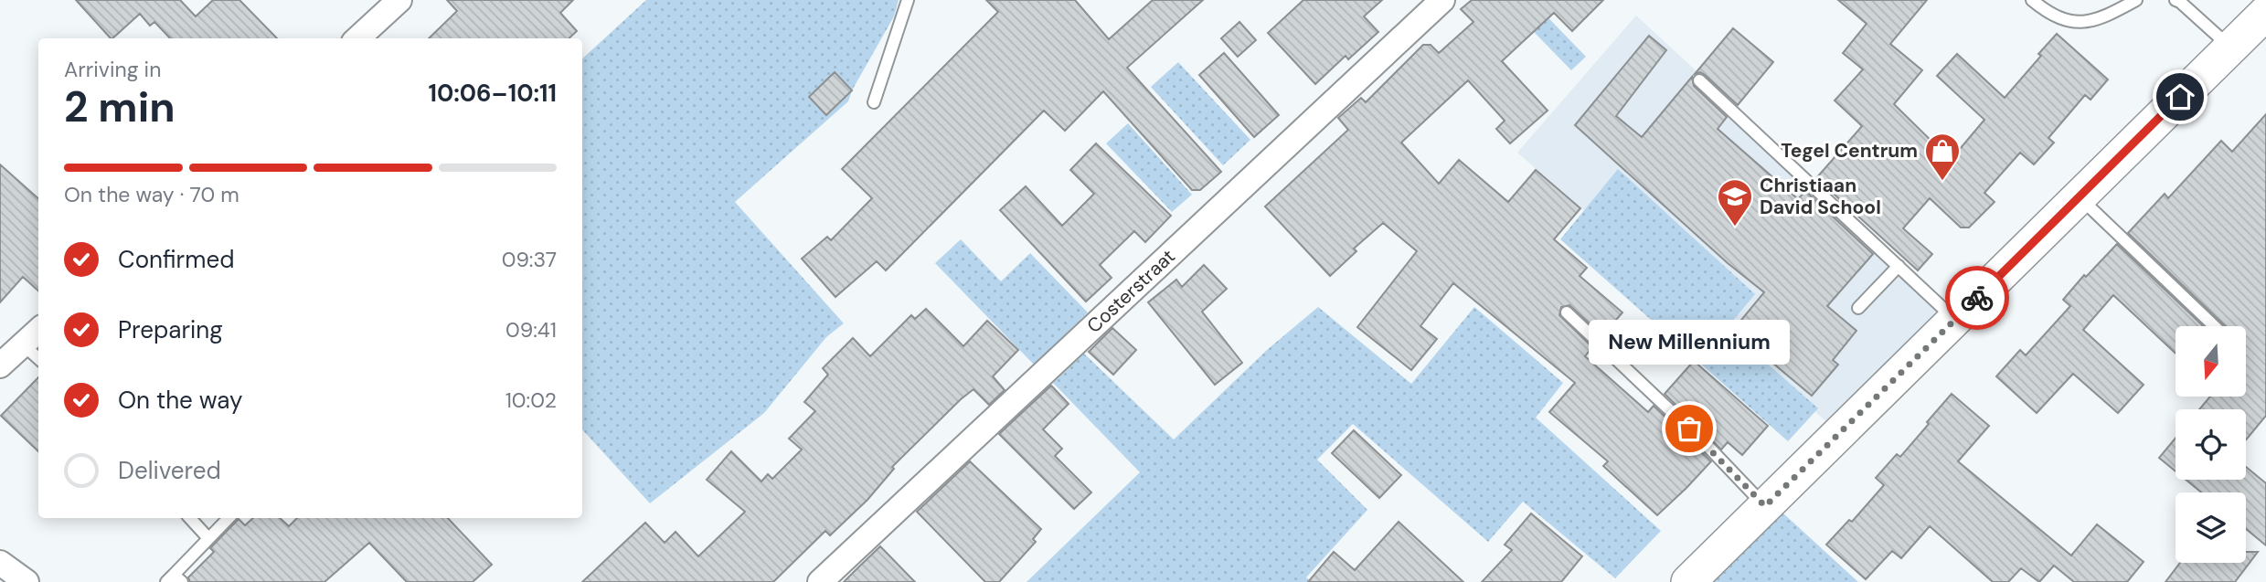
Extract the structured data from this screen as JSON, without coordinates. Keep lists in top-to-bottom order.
{
  "streets": {
    "street": ["Costerstraat"]
  },
  "places": {
    "shop": ["Tegel Centrum"],
    "school or university": ["Christiaan David School"],
    "other": ["New Millennium"]
  },
  "north": "bottom",
  "page": {
    "heading": ["2 min", "Arriving in", "10:06–10:11"],
    "bar": "On the way · 70 m",
    "list": [
      ["Confirmed", "09:37"],
      ["Preparing", "09:41"],
      ["On the way", "10:02"],
      "Delivered"
    ],
    "bubble": "New Millennium"
  }
}
